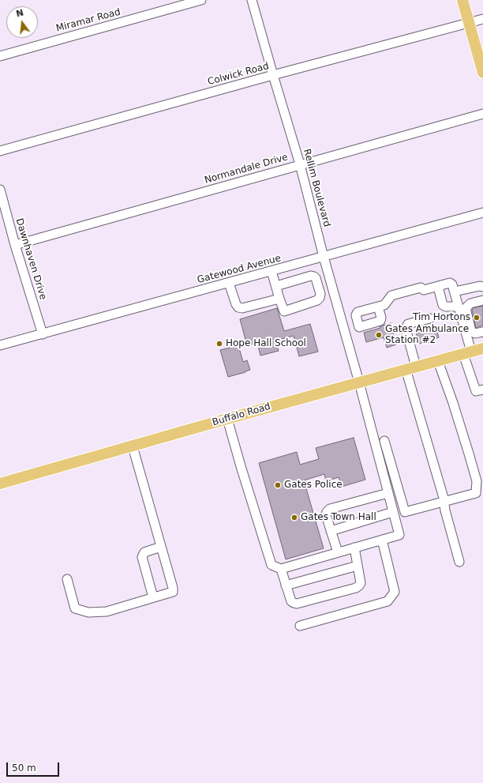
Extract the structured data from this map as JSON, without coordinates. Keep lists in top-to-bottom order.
{
  "streets": {
    "main road": ["Buffalo Road"],
    "street": [
      "Miramar Road",
      "Colwick Road",
      "Normandale Drive",
      "Rellim Boulevard",
      "Dawnhaven Drive",
      "Gatewood Avenue"
    ]
  },
  "crossings": [
    ["Colwick Road", "Rellim Boulevard"],
    ["Normandale Drive", "Rellim Boulevard"],
    ["Normandale Drive", "Dawnhaven Drive"],
    ["Rellim Boulevard", "Gatewood Avenue"],
    ["Rellim Boulevard", "Buffalo Road"],
    ["Dawnhaven Drive", "Gatewood Avenue"]
  ],
  "places": [
    "Tim Hortons",
    "Gates Ambulance Station #2",
    "Hope Hall School",
    "Gates Police",
    "Gates Town Hall"
  ],
  "scale_bar": "50 m",
  "north": "top"
}
